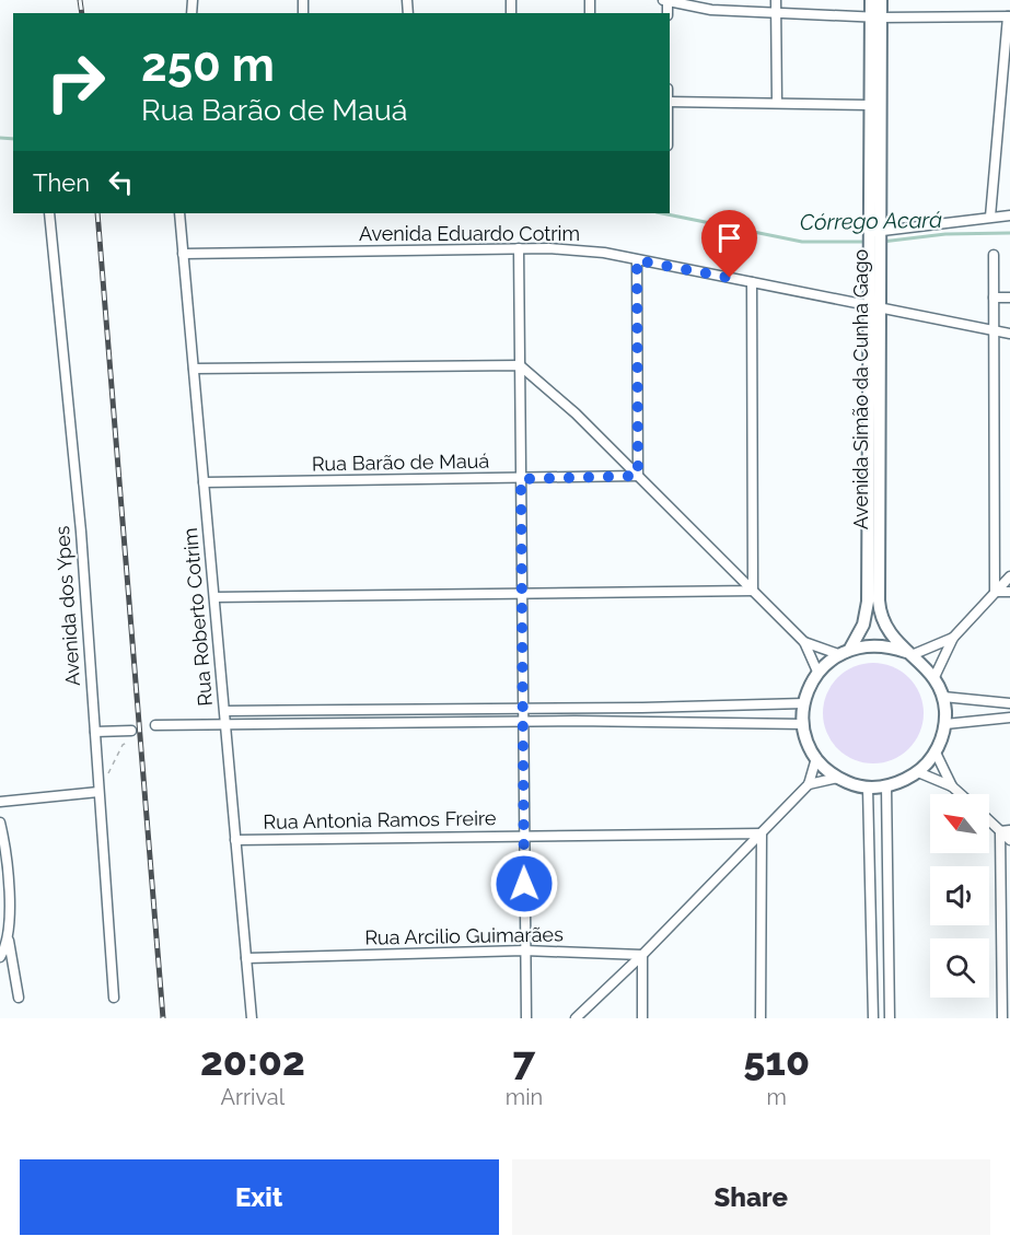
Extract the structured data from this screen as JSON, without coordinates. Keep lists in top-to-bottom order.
{
  "streets": {
    "street": [
      "Avenida Eduardo Cotrim",
      "Avenida Simão da Cunha Gago",
      "Rua Barão de Mauá",
      "Avenida dos Ypes",
      "Rua Roberto Cotrim",
      "Rua Antonia Ramos Freire",
      "Rua Arcilio Guimarães"
    ]
  },
  "crossings": [
    ["Avenida Eduardo Cotrim", "Avenida Simão da Cunha Gago"],
    ["Avenida Eduardo Cotrim", "Rua Roberto Cotrim"],
    ["Rua Barão de Mauá", "Rua Roberto Cotrim"],
    ["Rua Roberto Cotrim", "Rua Antonia Ramos Freire"],
    ["Rua Roberto Cotrim", "Rua Arcilio Guimarães"]
  ],
  "water": ["Córrego Acará"],
  "north": "top left",
  "page": {
    "turn": ["250 m", "Rua Barão de Mauá"],
    "then": "Then",
    "eta": [
      "20:02",
      "Arrival",
      "7",
      "min",
      "510",
      "m"
    ],
    "buttons": ["Exit", "Share"]
  }
}
